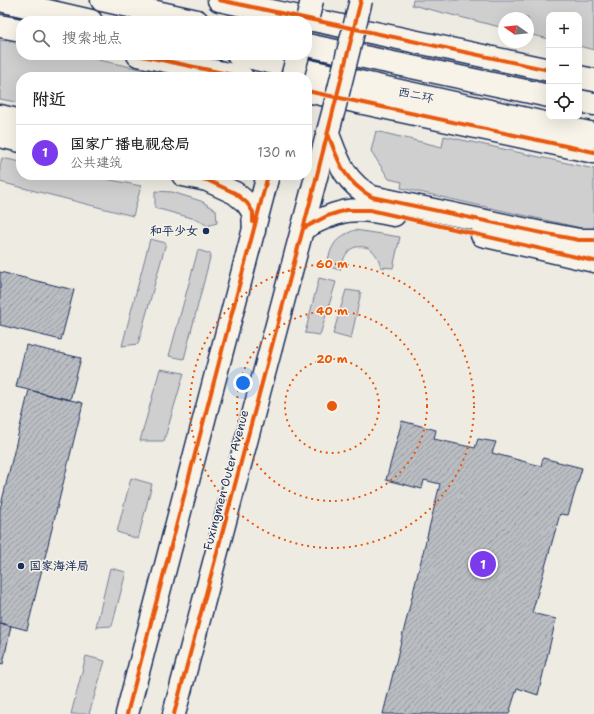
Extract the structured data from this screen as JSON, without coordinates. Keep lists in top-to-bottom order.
{
  "streets": {
    "main road": ["西二环", "Fuxingmen Outer Avenue"]
  },
  "places": ["和平少女", "国家海洋局"],
  "north": "left",
  "page": {
    "map_buttons": ["+", "−"],
    "search": "搜索地点",
    "heading": "附近",
    "list": [
      {
        "mark": "1",
        "name": "国家广播电视总局",
        "note": "公共建筑",
        "value": "130 m"
      }
    ],
    "pins": "1"
  },
  "rings": ["60 m", "40 m", "20 m"]
}
